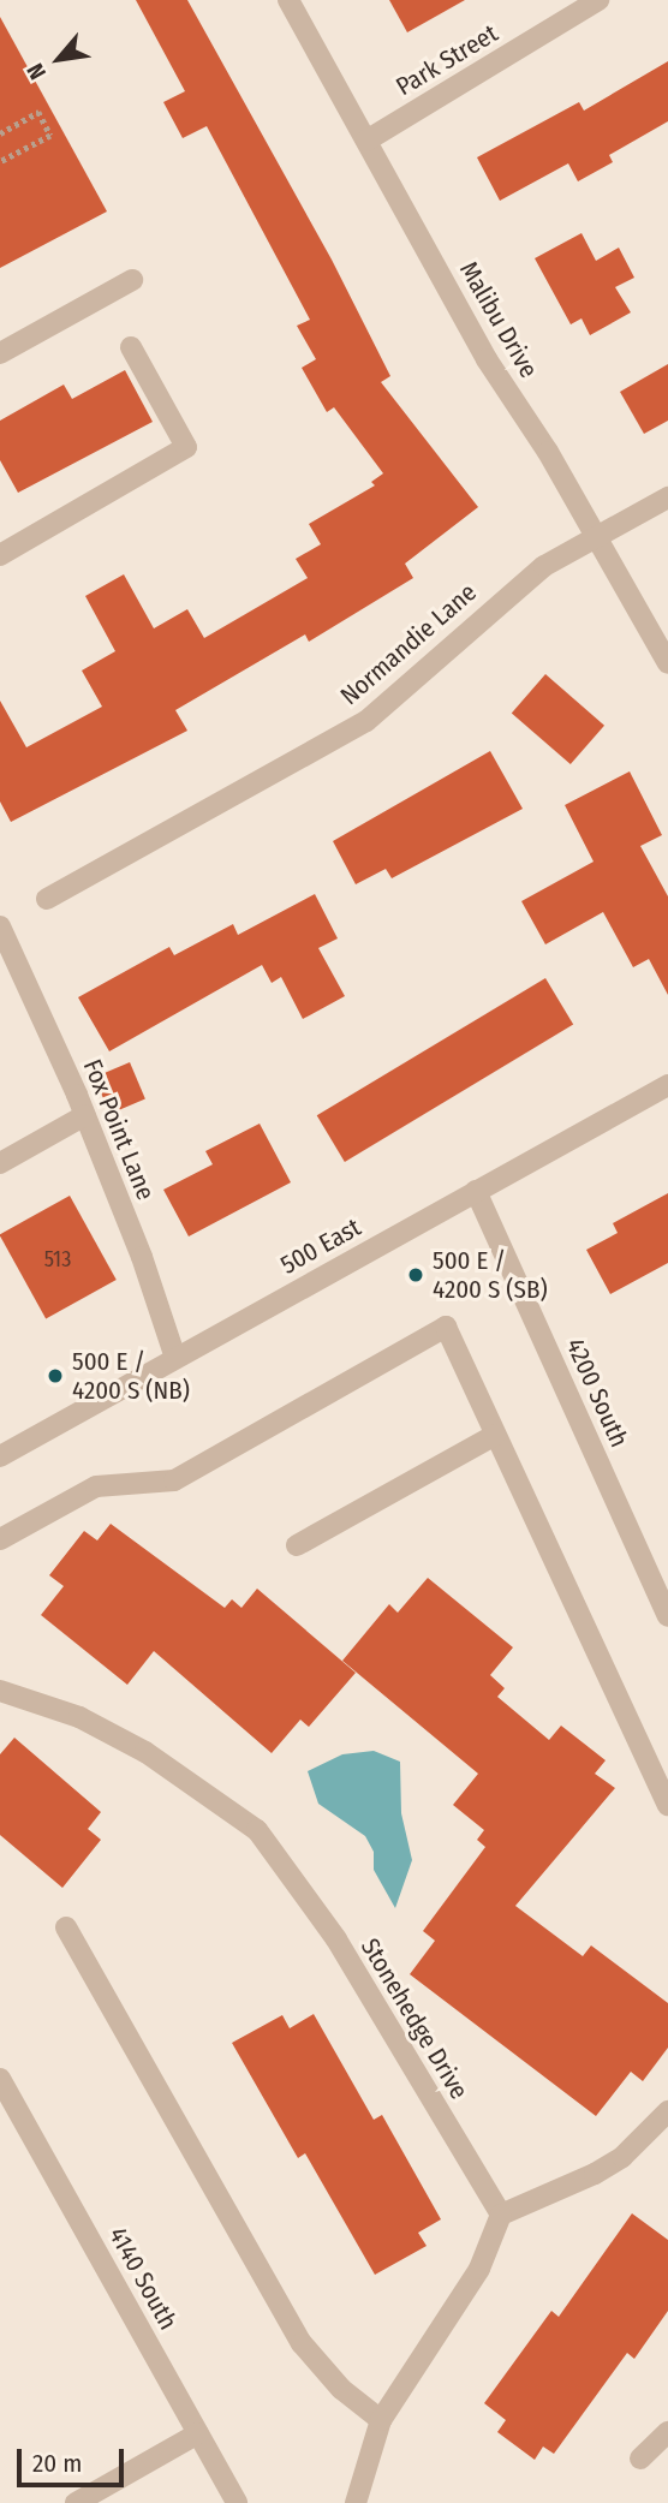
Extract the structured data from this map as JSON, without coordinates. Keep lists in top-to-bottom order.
{
  "streets": {
    "street": [
      "Park Street",
      "Malibu Drive",
      "Normandie Lane",
      "Fox Point Lane",
      "500 East",
      "4200 South",
      "Stonehedge Drive",
      "4140 South"
    ]
  },
  "crossings": [
    ["Park Street", "Malibu Drive"],
    ["Malibu Drive", "Normandie Lane"],
    ["Fox Point Lane", "500 East"],
    ["500 East", "4200 South"]
  ],
  "places": ["500 E / 4200 S (SB)", "500 E / 4200 S (NB)"],
  "house_numbers": ["513"],
  "scale_bar": "20 m",
  "north": "bottom left"
}
